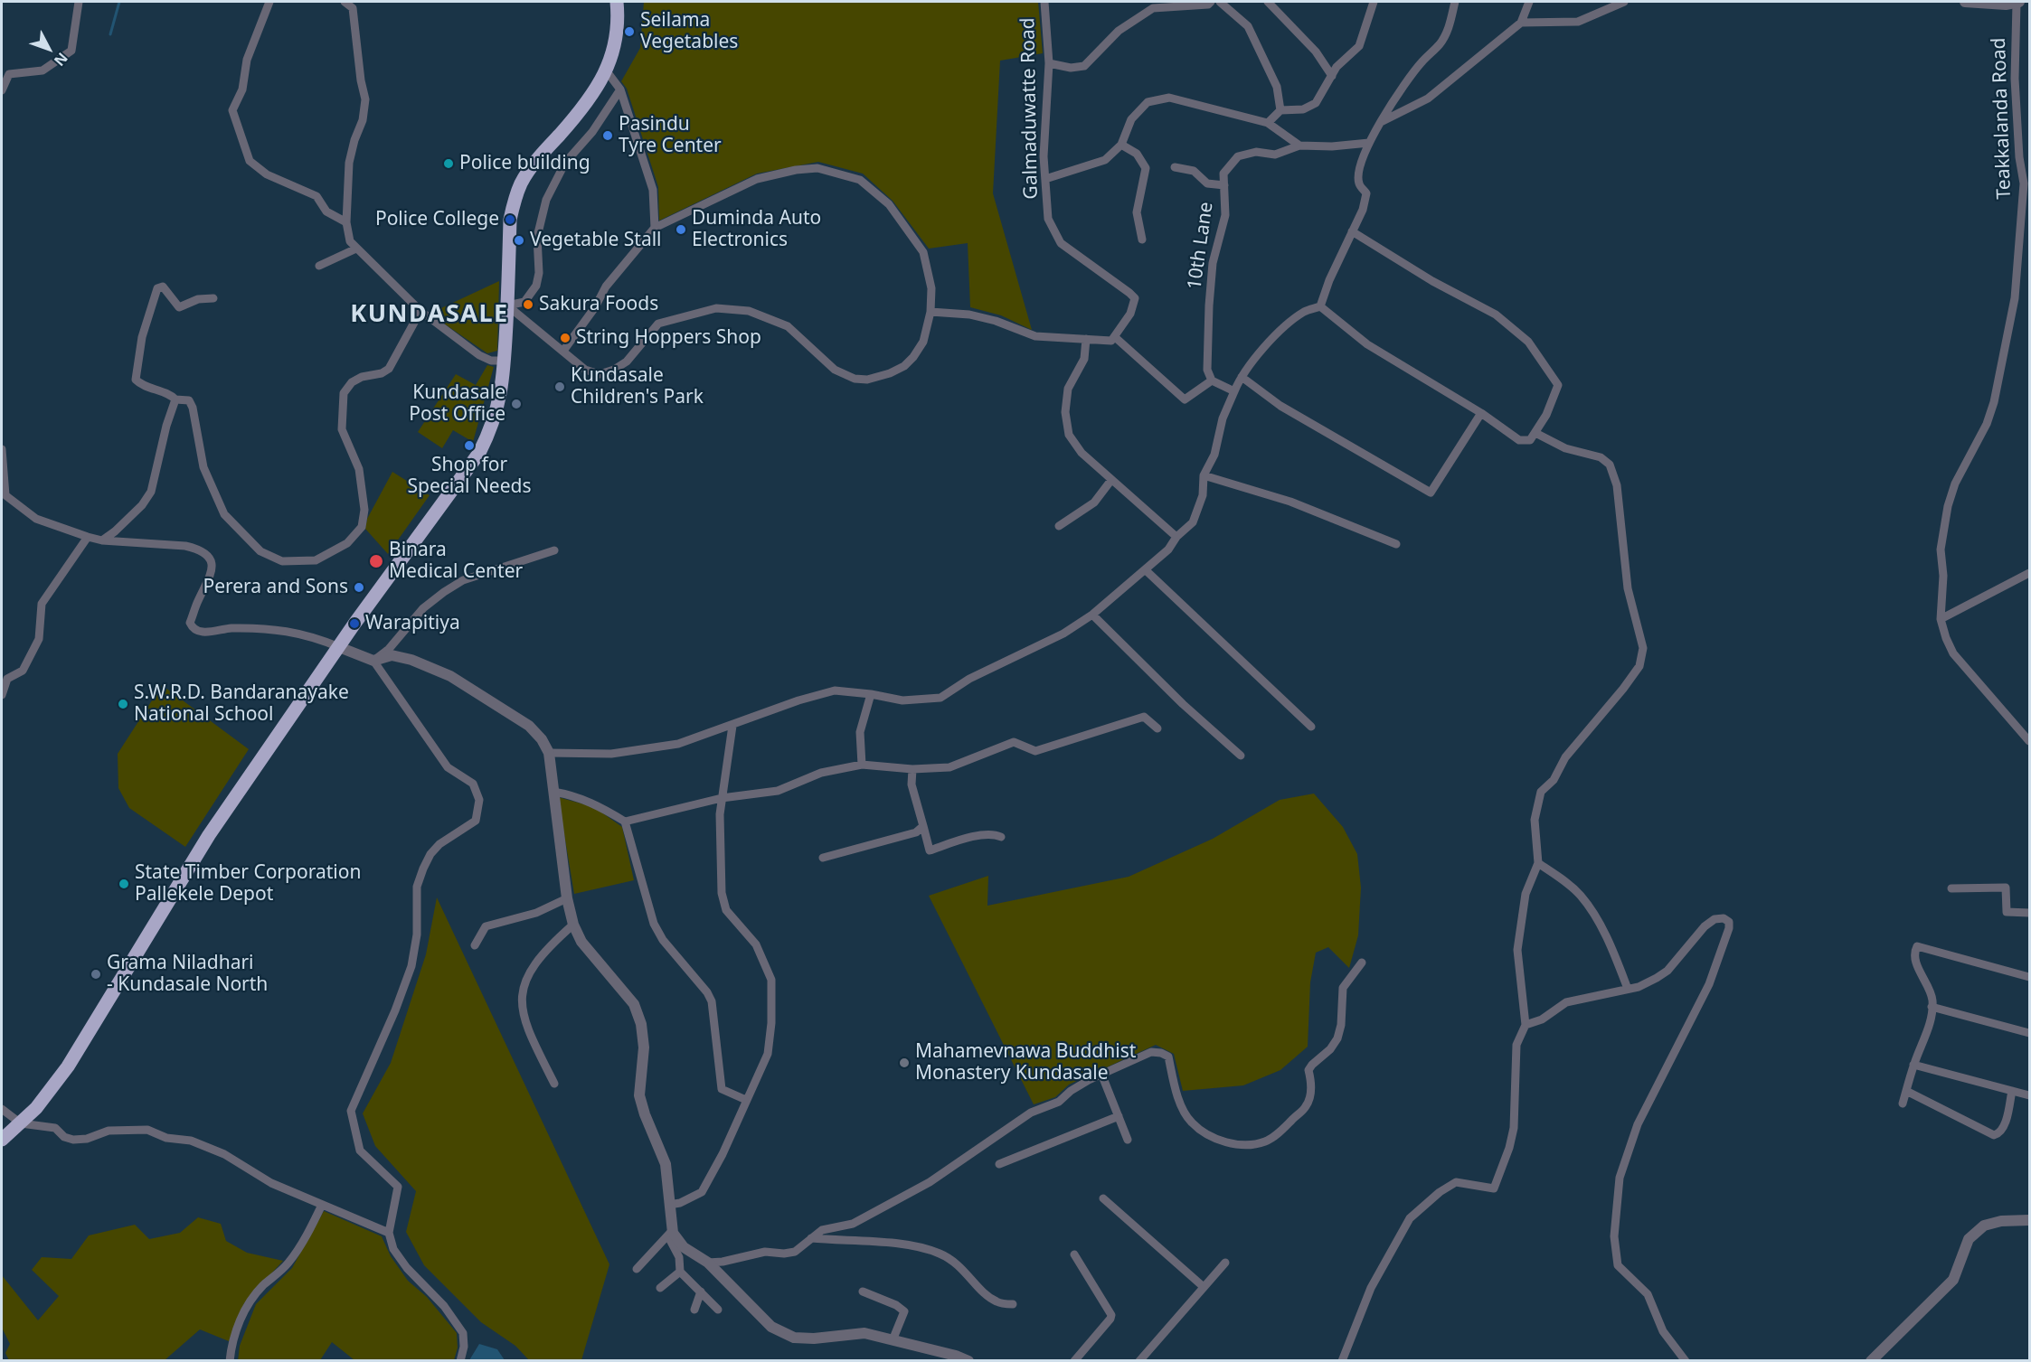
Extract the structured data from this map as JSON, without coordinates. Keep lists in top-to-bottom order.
{
  "streets": {
    "street": ["Galmaduwatte Road", "Teakkalanda Road", "10th Lane"]
  },
  "districts": ["KUNDASALE"],
  "places": [
    "Seilama Vegetables",
    "Pasindu Tyre Center",
    "Police building",
    "Police College",
    "Duminda Auto Electronics",
    "Vegetable Stall",
    "Sakura Foods",
    "String Hoppers Shop",
    "Kundasale Children's Park",
    "Kundasale Post Office",
    "Shop for Special Needs",
    "Binara Medical Center",
    "Perera and Sons",
    "Warapitiya",
    "S.W.R.D. Bandaranayake National School",
    "State Timber Corporation Pallekele Depot",
    "Grama Niladhari - Kundasale North",
    "Mahamevnawa Buddhist Monastery Kundasale"
  ],
  "north": "bottom right"
}
